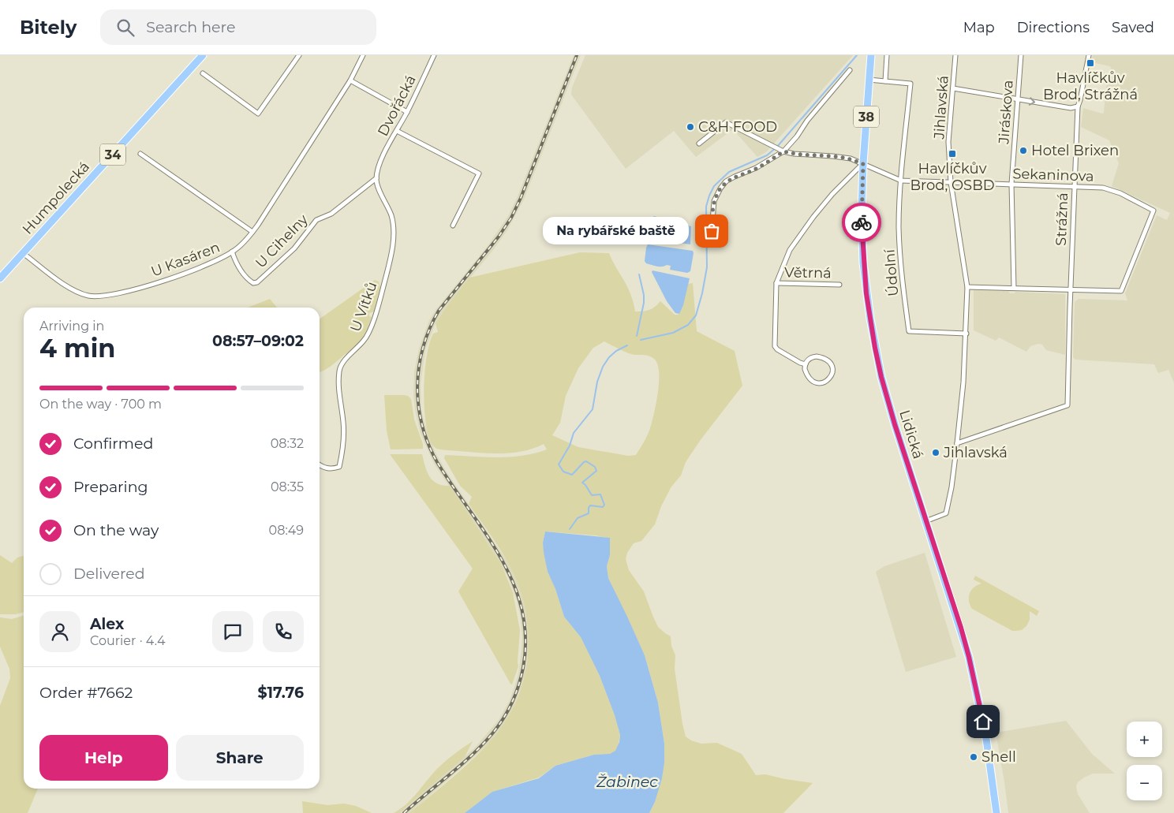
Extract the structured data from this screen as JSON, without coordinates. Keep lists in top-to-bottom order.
{
  "streets": {
    "main road": [
      "38",
      "34",
      "Humpolecká",
      "Lidická"
    ],
    "street": [
      "Dvořácká",
      "Jihlavská",
      "Jiráskova",
      "Sekaninova",
      "Strážná",
      "U Cihelny",
      "U Kasáren",
      "Větrná",
      "Údolní",
      "U Vítků"
    ]
  },
  "crossings": [
    ["Dvořácká", "U Vítků"],
    ["Jihlavská", "Sekaninova"],
    ["Jihlavská", "Strážná"],
    ["Jihlavská", "Údolní"],
    ["Jihlavská", "Lidická"],
    ["Jiráskova", "Sekaninova"],
    ["34", "Humpolecká"],
    ["34", "U Kasáren"],
    ["Sekaninova", "Strážná"],
    ["Sekaninova", "Údolní"],
    ["Sekaninova", "Lidická"],
    ["Humpolecká", "U Kasáren"],
    ["U Cihelny", "U Kasáren"],
    ["U Cihelny", "U Vítků"]
  ],
  "water": ["Žabinec"],
  "places": {
    "transit": ["Havlíčkův Brod, Strážná", "Havlíčkův Brod, OSBD"],
    "other": [
      "C&H FOOD",
      "Hotel Brixen",
      "Na rybářské baště",
      "Jihlavská",
      "Shell"
    ]
  },
  "page": {
    "header": "Bitely",
    "search": "Search here",
    "nav": ["Map", "Directions", "Saved"],
    "bubble": "Na rybářské baště",
    "heading": ["4 min", "Arriving in", "08:57–09:02"],
    "panel": [
      "Alex",
      "Courier · 4.4",
      "Order #7662",
      "$17.76"
    ],
    "bar": "On the way · 700 m",
    "list": [
      ["Confirmed", "08:32"],
      ["Preparing", "08:35"],
      ["On the way", "08:49"],
      "Delivered"
    ],
    "map_buttons": ["+", "−"],
    "buttons": ["Help", "Share"]
  }
}
